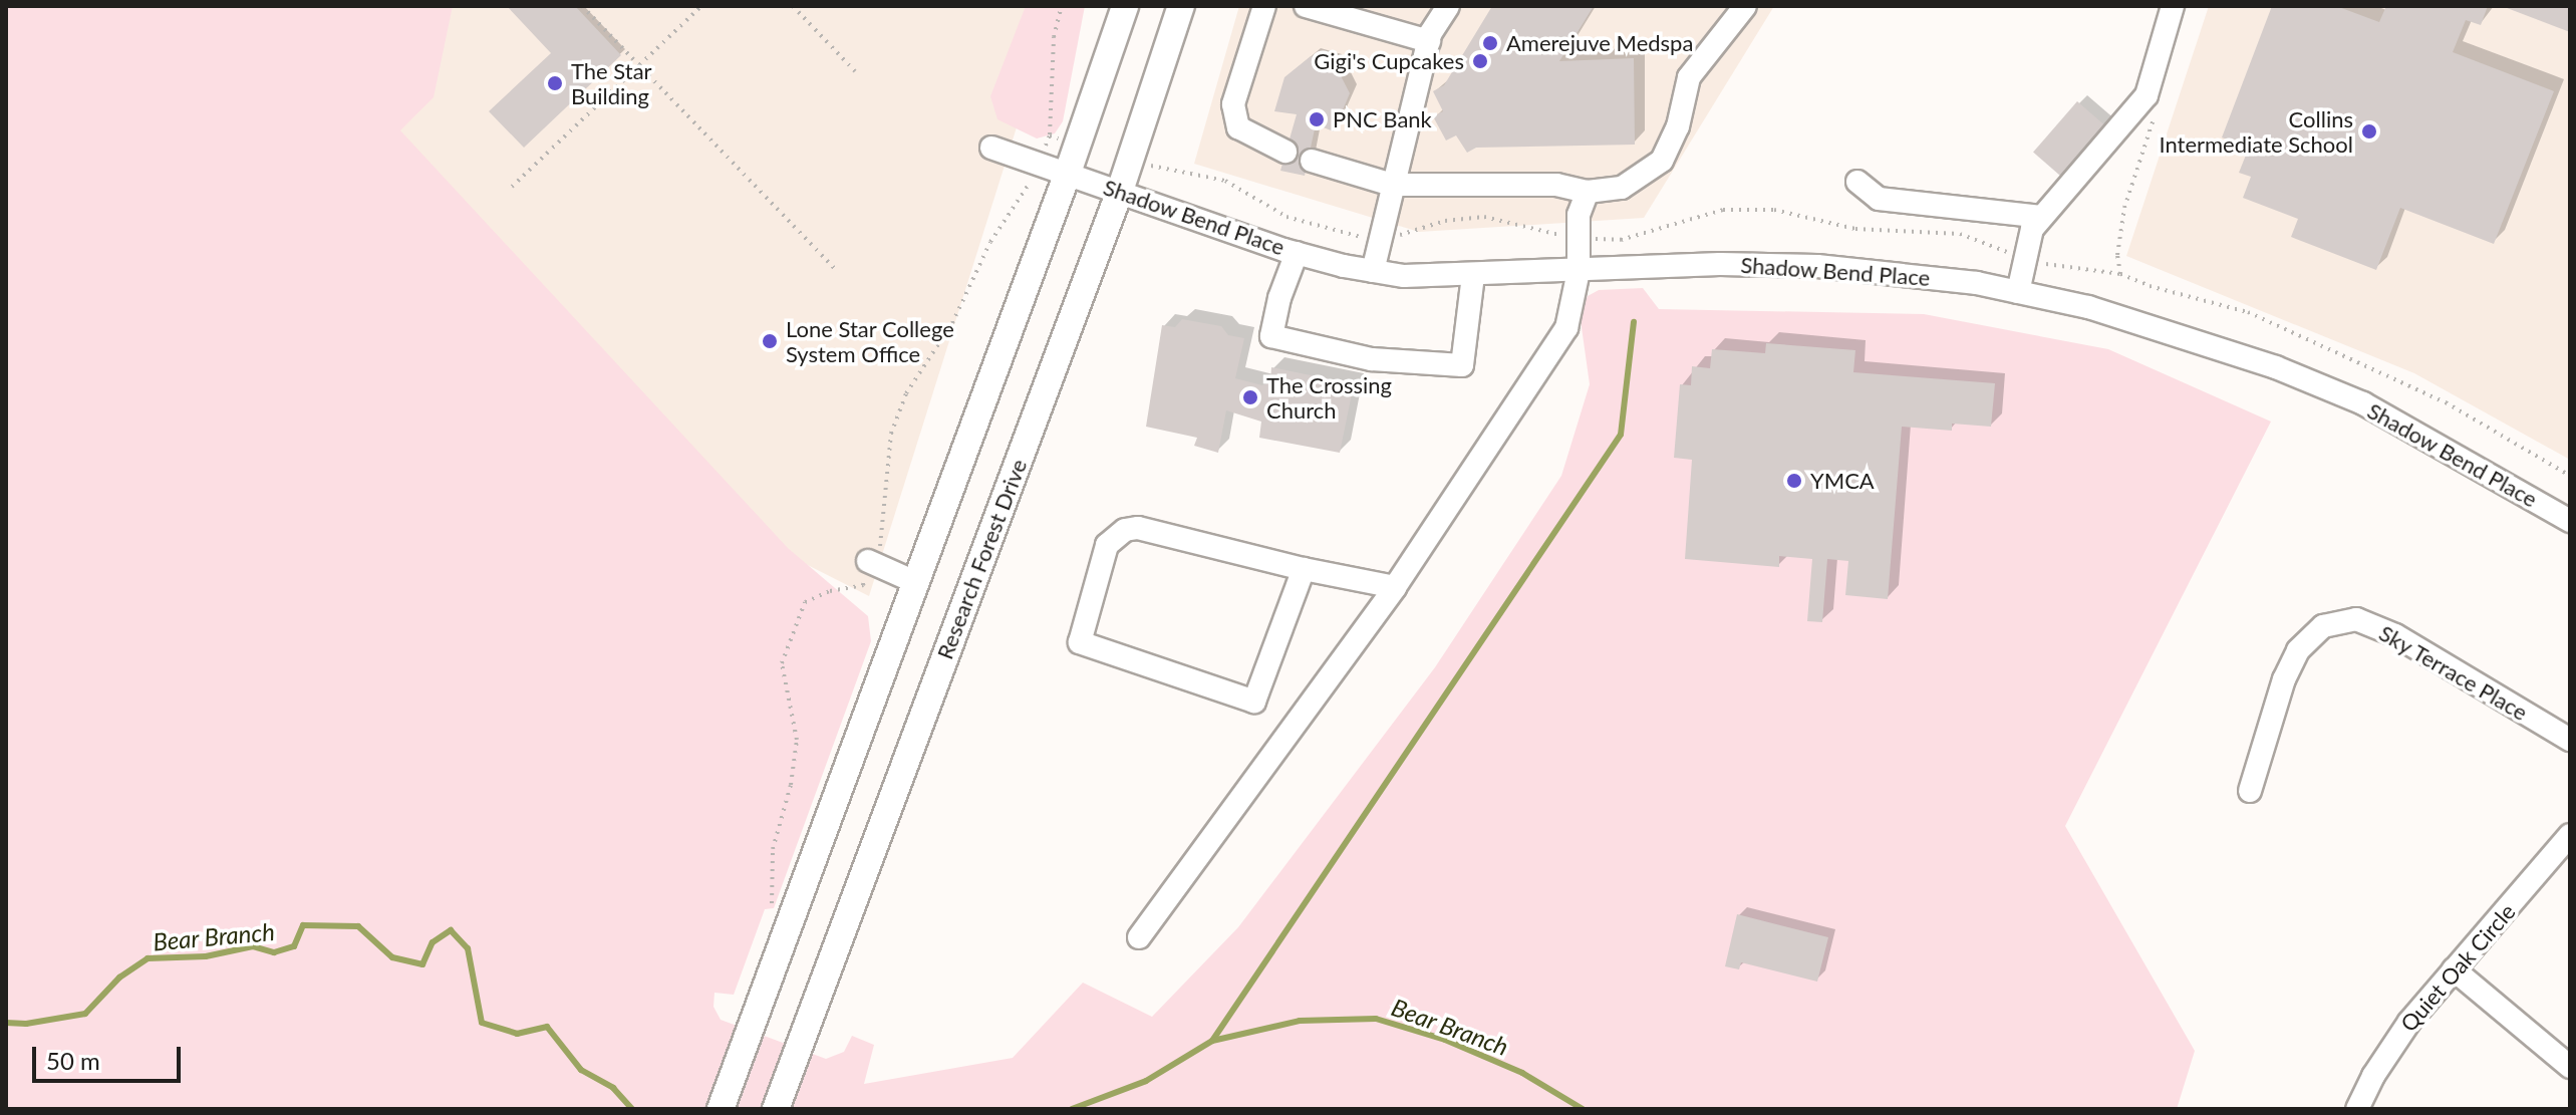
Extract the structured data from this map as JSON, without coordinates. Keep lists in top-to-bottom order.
{
  "streets": {
    "main road": ["Research Forest Drive"],
    "street": ["Shadow Bend Place", "Sky Terrace Place", "Quiet Oak Circle"]
  },
  "crossings": [
    ["Shadow Bend Place", "Research Forest Drive"]
  ],
  "water": ["Bear Branch"],
  "places": [
    "Amerejuve Medspa",
    "Gigi's Cupcakes",
    "The Star Building",
    "PNC Bank",
    "Collins Intermediate School",
    "Lone Star College System Office",
    "The Crossing Church",
    "YMCA"
  ],
  "scale_bar": "50 m"
}
